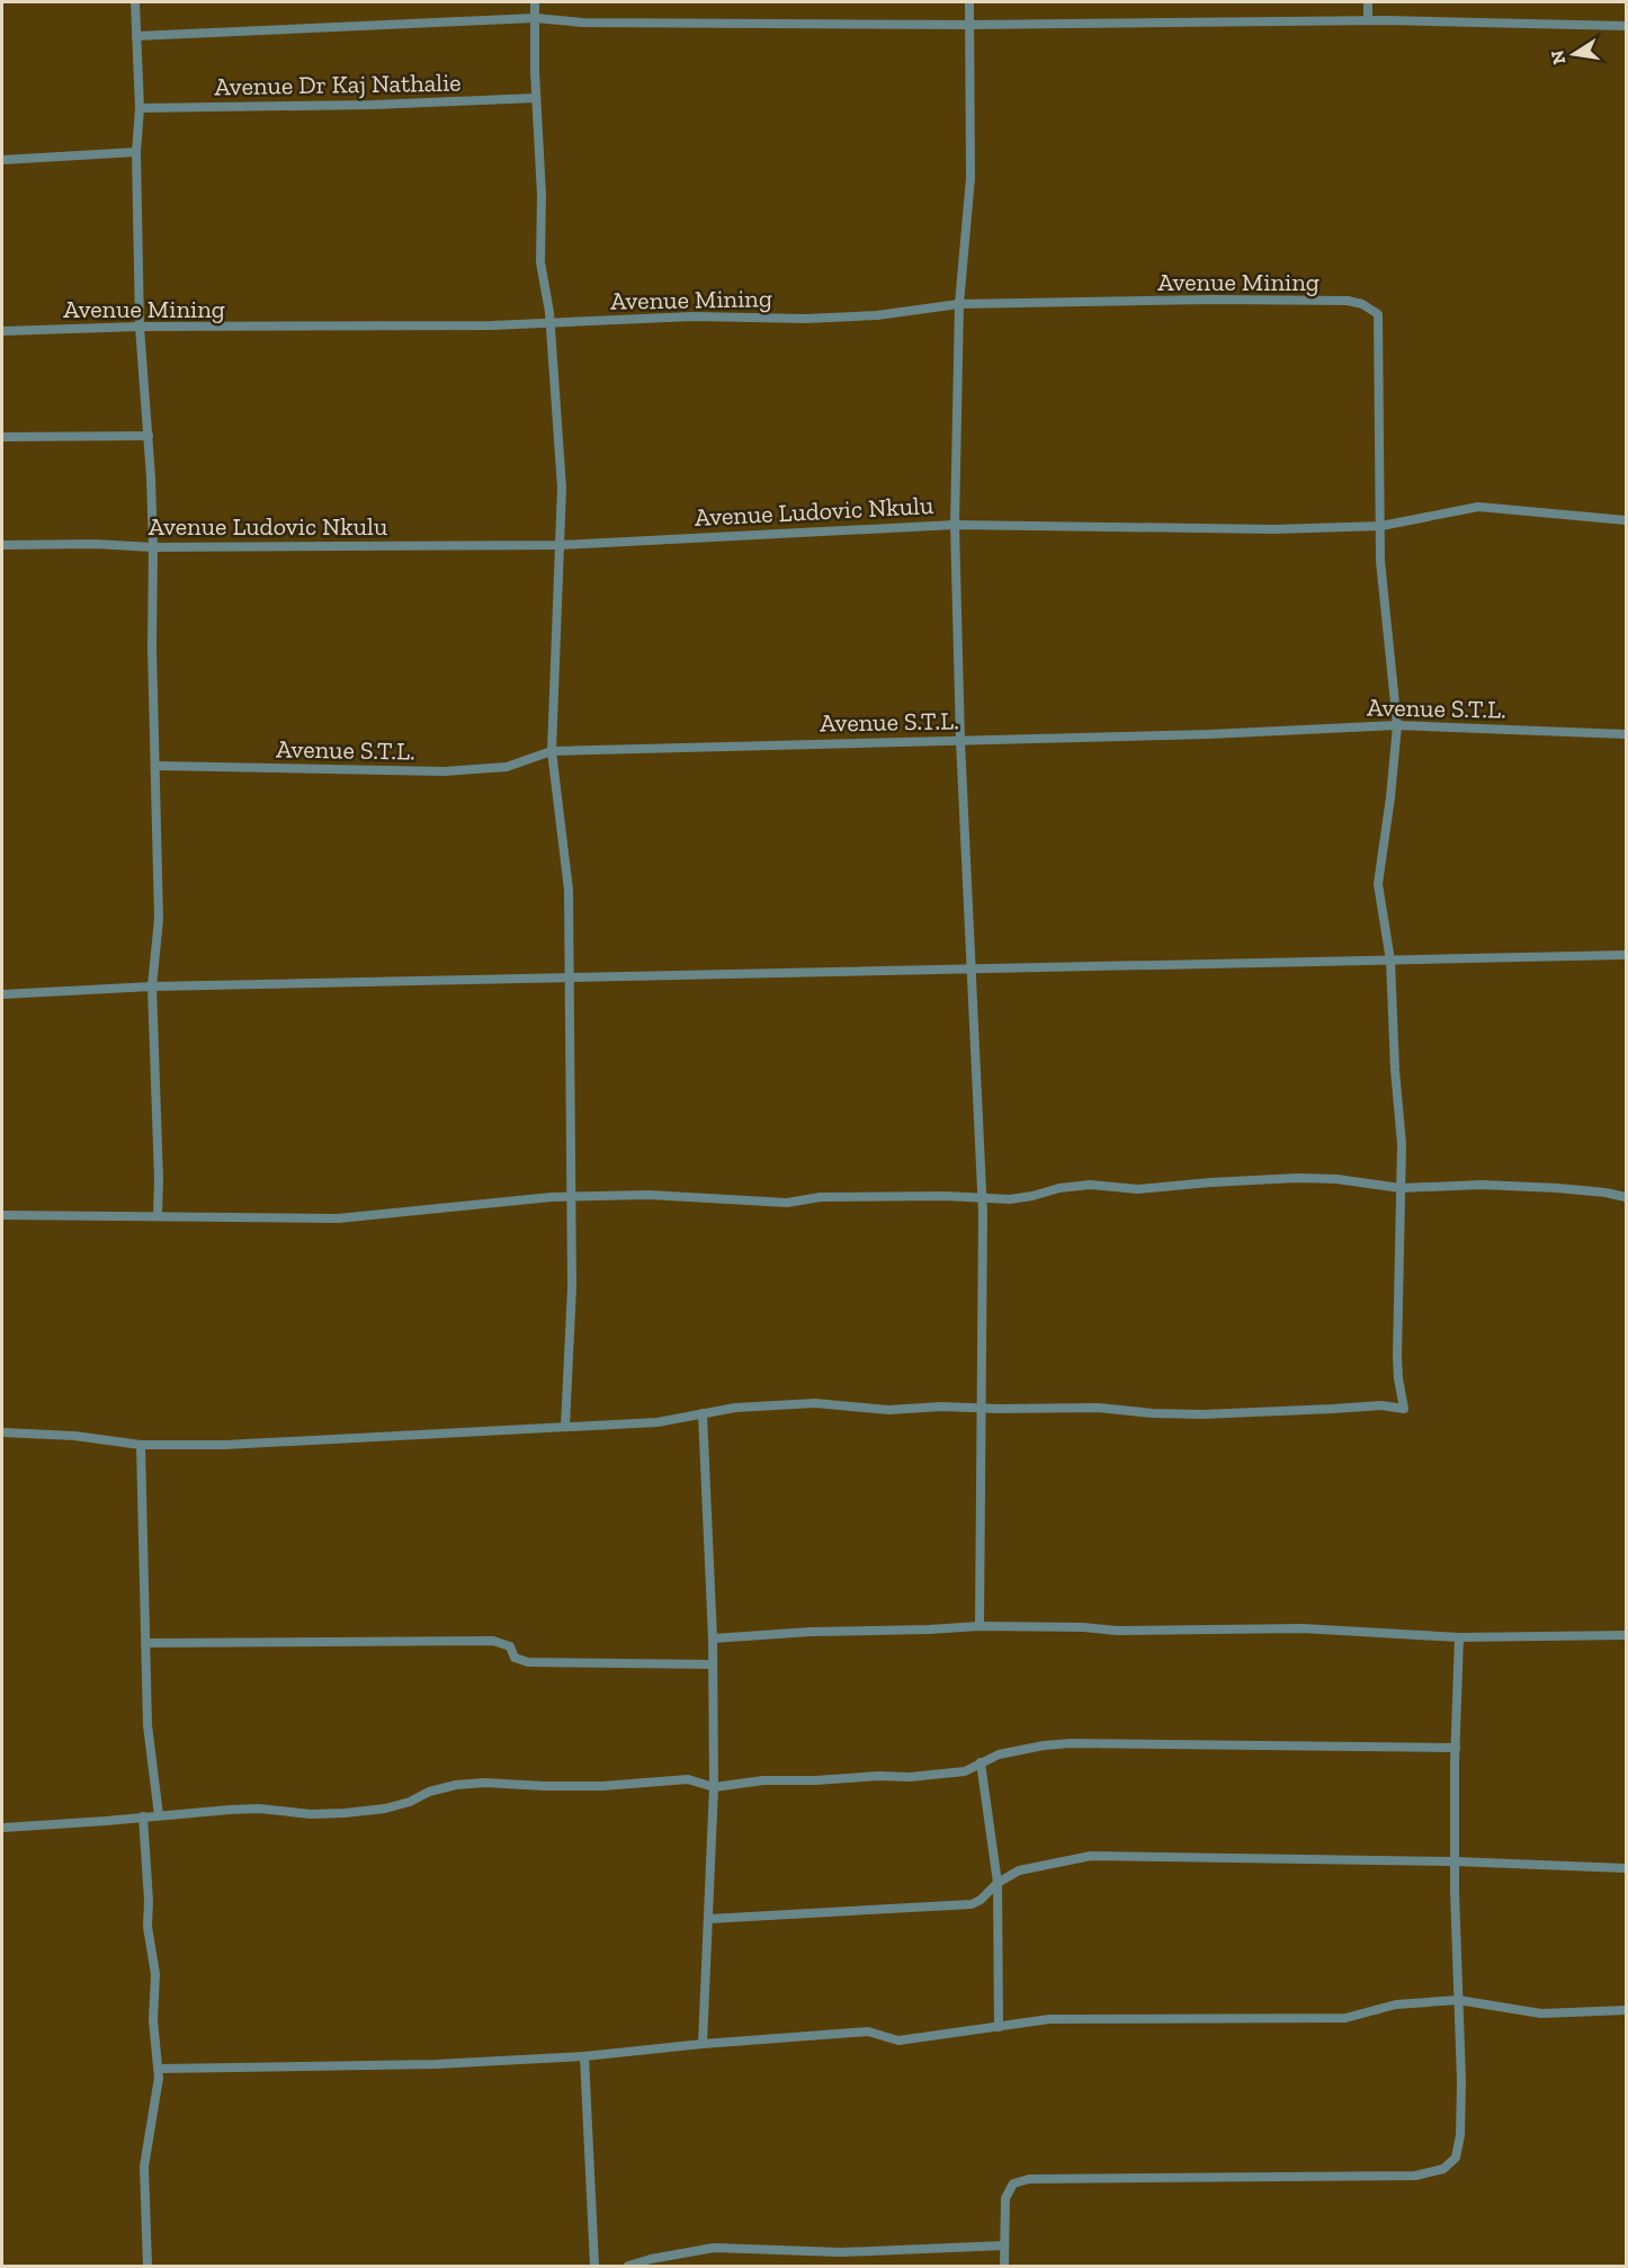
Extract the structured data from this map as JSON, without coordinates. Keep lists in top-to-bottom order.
{
  "streets": {
    "street": [
      "Avenue Dr Kaj Nathalie",
      "Avenue Mining",
      "Avenue Ludovic Nkulu",
      "Avenue S.T.L."
    ]
  },
  "crossings": [
    ["Avenue Mining", "Avenue Ludovic Nkulu"]
  ],
  "north": "left"
}
